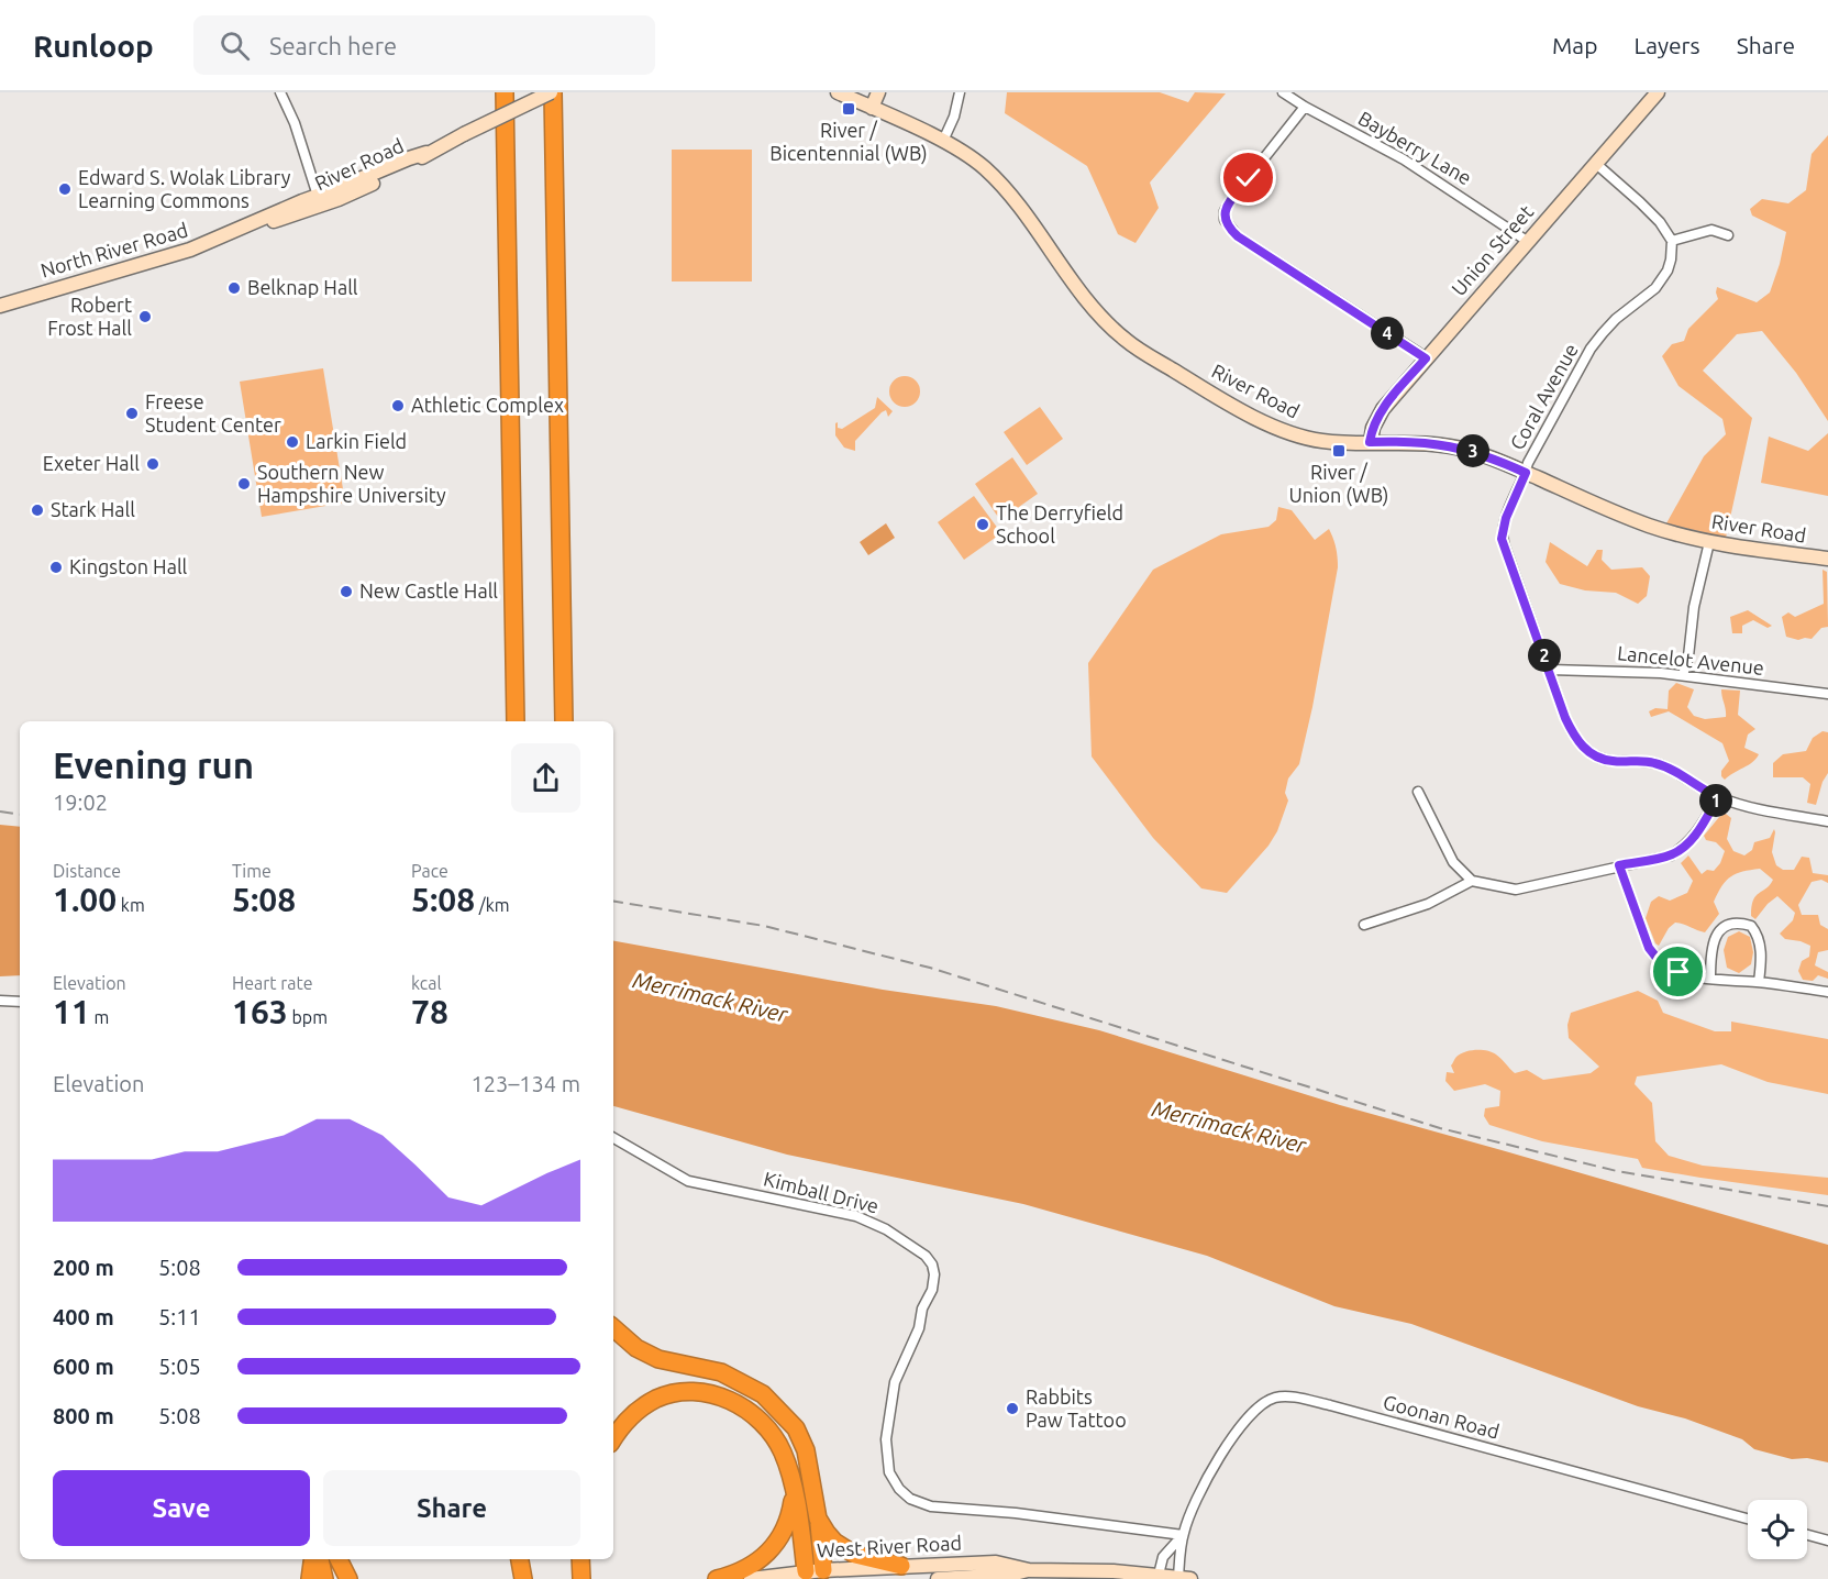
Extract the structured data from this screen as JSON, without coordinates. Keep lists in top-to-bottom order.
{
  "streets": {
    "street": [
      "Bayberry Lane",
      "River Road",
      "North River Road",
      "Union Street",
      "Coral Avenue",
      "Lancelot Avenue",
      "Kimball Drive",
      "Goonan Road",
      "West River Road"
    ]
  },
  "crossings": [
    ["Bayberry Lane", "Union Street"],
    ["River Road", "North River Road"],
    ["River Road", "Union Street"],
    ["River Road", "Coral Avenue"],
    ["Coral Avenue", "Lancelot Avenue"],
    ["Kimball Drive", "Goonan Road"],
    ["Goonan Road", "West River Road"]
  ],
  "water": ["Merrimack River"],
  "places": {
    "transit": ["River / Bicentennial (WB)", "River / Union (WB)"],
    "other": [
      "Edward S. Wolak Library Learning Commons",
      "Belknap Hall",
      "Robert Frost Hall",
      "Athletic Complex",
      "Freese Student Center",
      "Larkin Field",
      "Exeter Hall",
      "Southern New Hampshire University",
      "Stark Hall",
      "The Derryfield School",
      "Kingston Hall",
      "New Castle Hall",
      "Rabbits Paw Tattoo"
    ]
  },
  "page": {
    "header": "Runloop",
    "search": "Search here",
    "nav": ["Map", "Layers", "Share"],
    "pins": [
      "4",
      "3",
      "2",
      "1"
    ],
    "heading": ["Evening run", "19:02"],
    "stats": [
      ["Distance", "1.00 km"],
      ["Time", "5:08"],
      ["Pace", "5:08 /km"],
      ["Elevation", "11 m"],
      ["Heart rate", "163 bpm"],
      ["kcal", "78"]
    ],
    "chart": ["Elevation", "123–134 m"],
    "list": [
      {
        "name": "200 m",
        "note": "5:08"
      },
      {
        "name": "400 m",
        "note": "5:11"
      },
      {
        "name": "600 m",
        "note": "5:05"
      },
      {
        "name": "800 m",
        "note": "5:08"
      }
    ],
    "buttons": ["Save", "Share"]
  }
}
